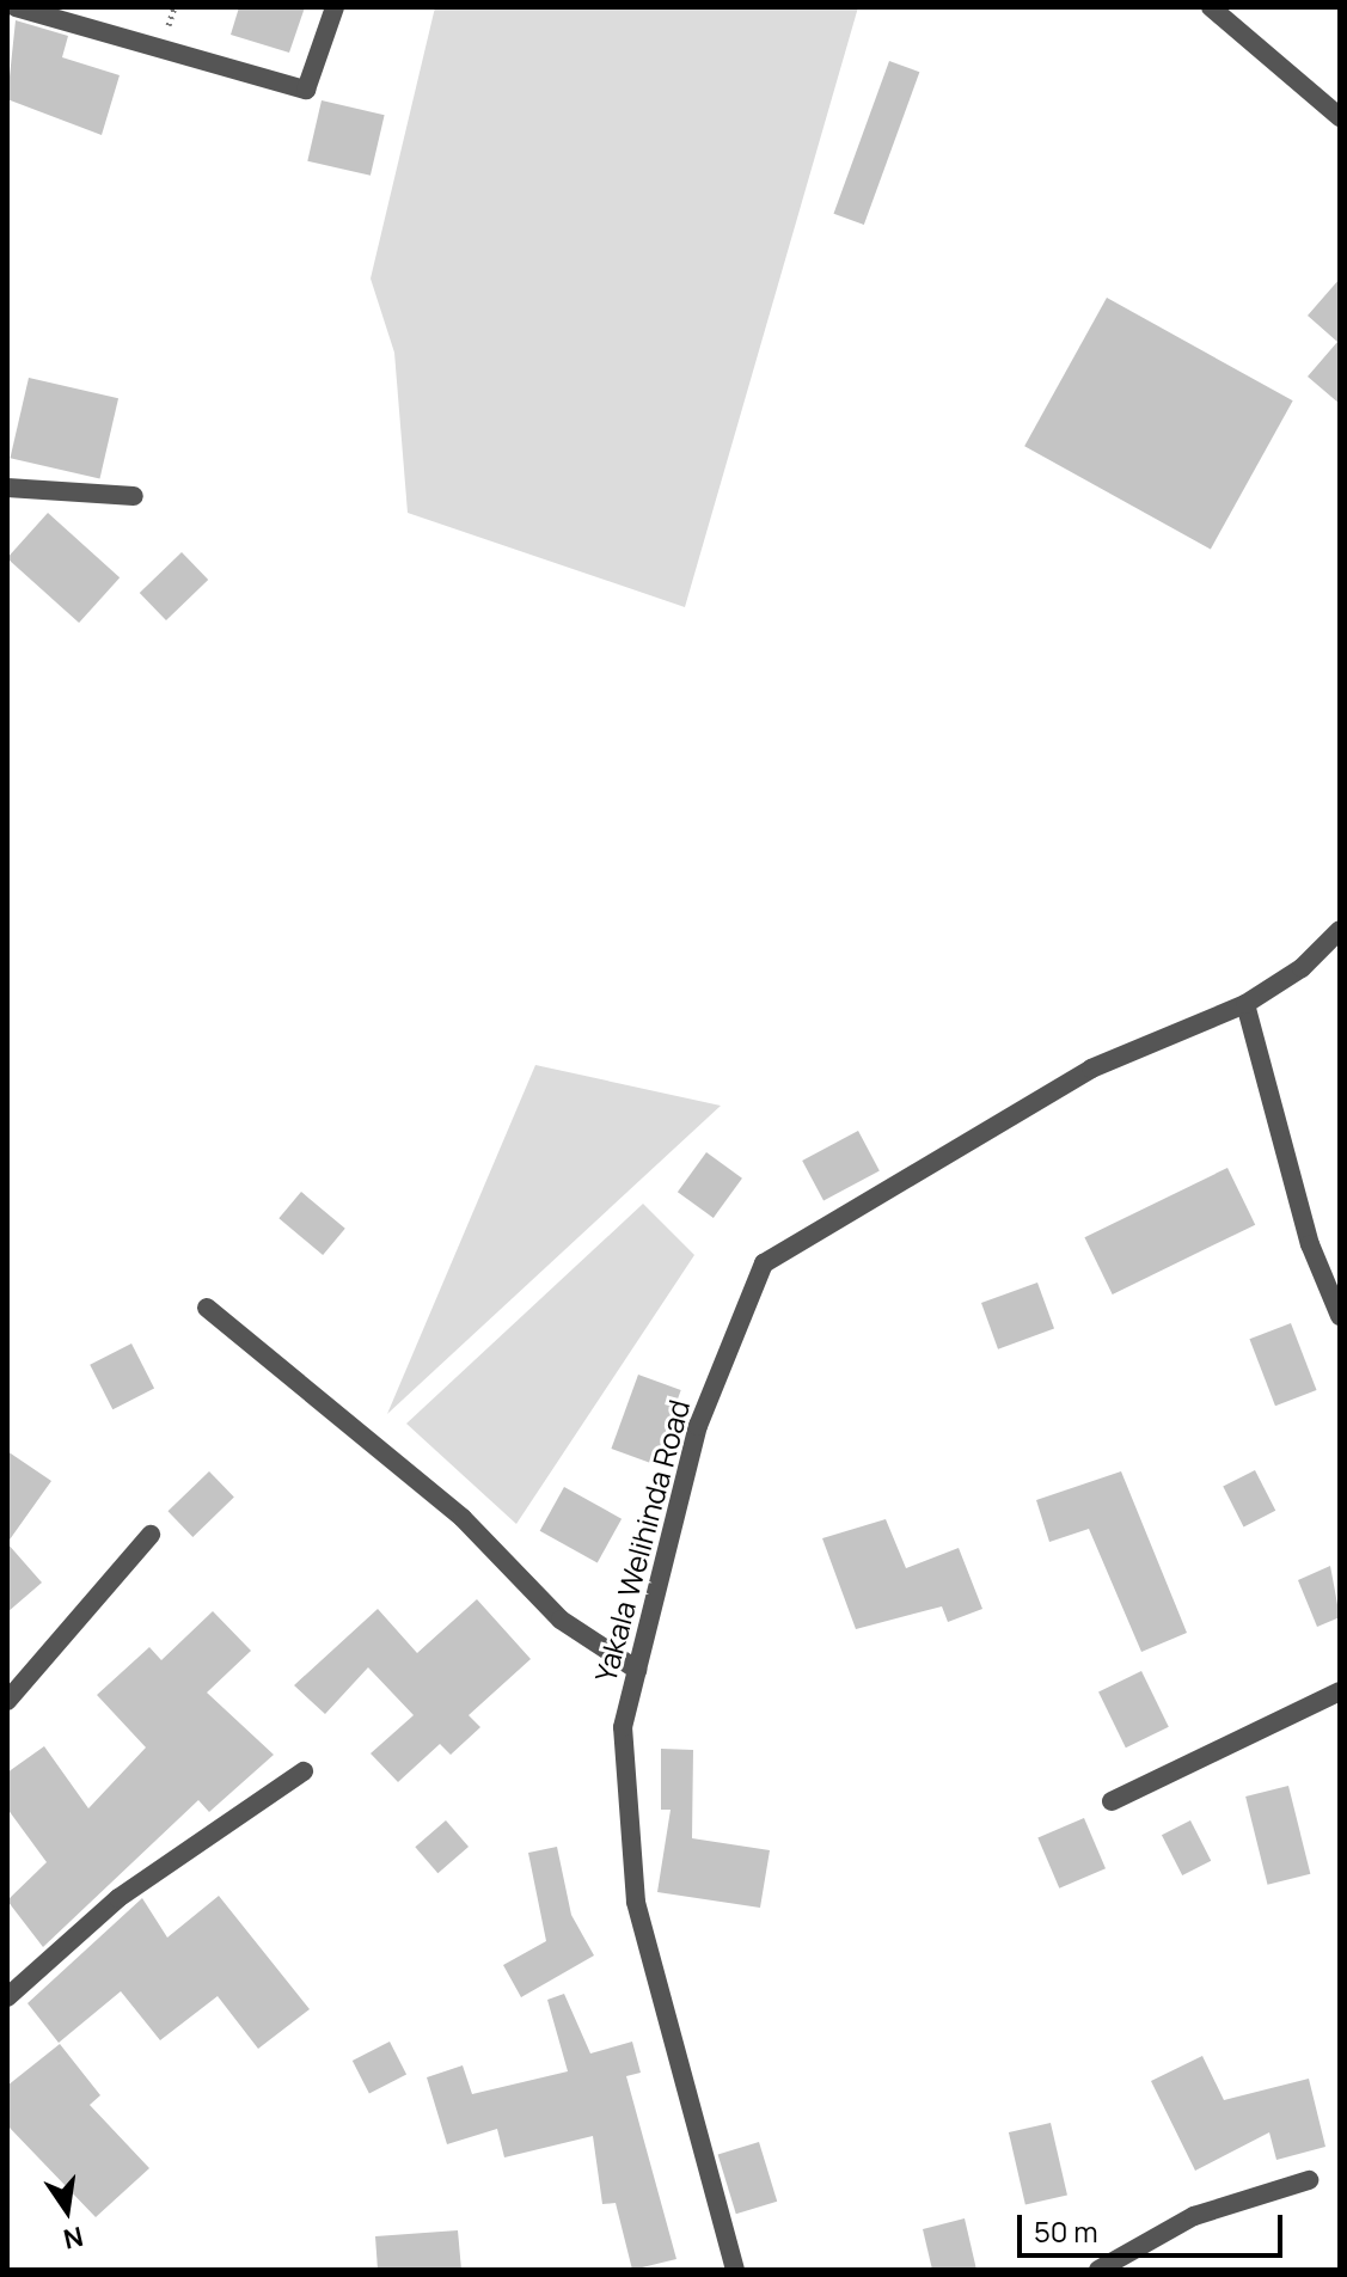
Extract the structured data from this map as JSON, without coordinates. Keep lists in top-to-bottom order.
{
  "streets": {
    "street": ["Yakala Welihinda Road"]
  },
  "scale_bar": "50 m",
  "north": "bottom"
}
